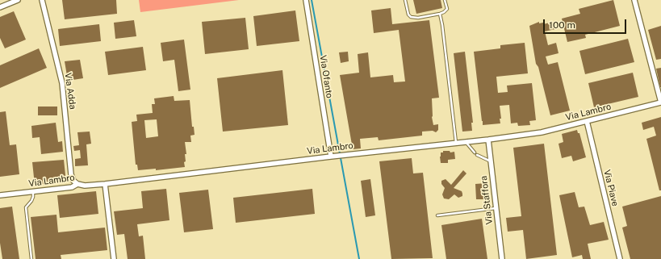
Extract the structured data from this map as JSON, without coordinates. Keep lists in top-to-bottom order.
{
  "streets": {
    "street": [
      "Via Ofanto",
      "Via Adda",
      "Via Lambro",
      "Via Piave",
      "Via Staffora"
    ]
  },
  "crossings": [
    ["Via Ofanto", "Via Lambro"],
    ["Via Adda", "Via Lambro"],
    ["Via Lambro", "Via Piave"],
    ["Via Lambro", "Via Staffora"]
  ],
  "scale_bar": "100 m"
}
